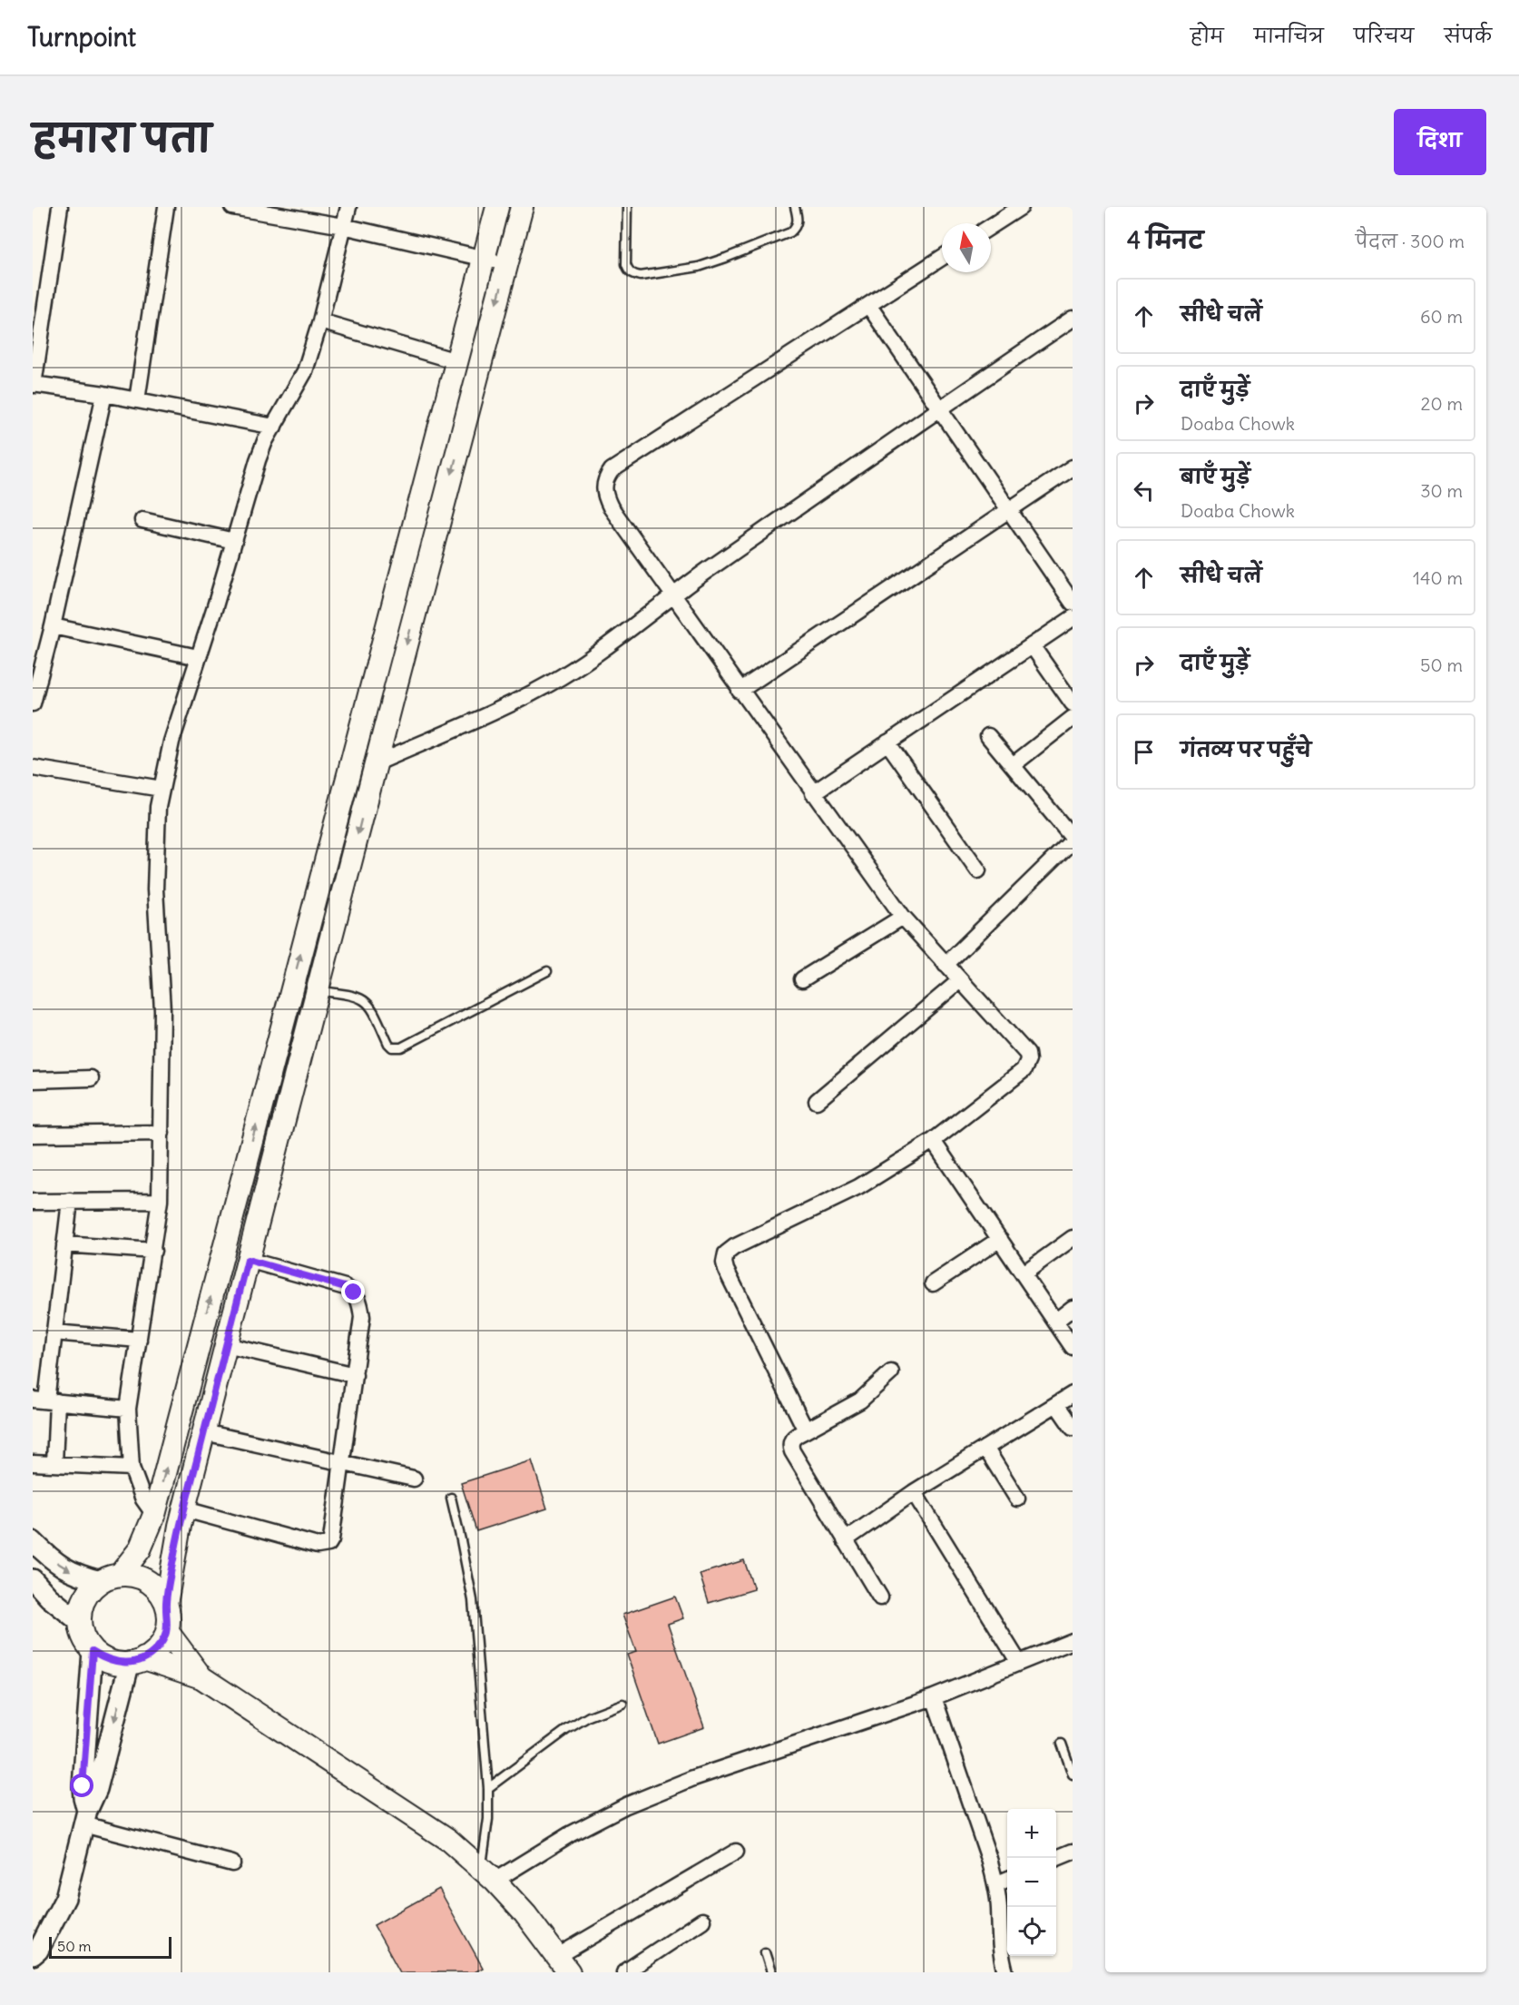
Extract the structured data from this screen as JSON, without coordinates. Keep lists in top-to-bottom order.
{
  "scale_bar": "50 m",
  "north": "top",
  "page": {
    "header": "Turnpoint",
    "nav": [
      "होम",
      "मानचित्र",
      "परिचय",
      "संपर्क"
    ],
    "title": "हमारा पता",
    "buttons": "दिशा",
    "heading": ["4 मिनट", "पैदल · 300 m"],
    "list": [
      ["सीधे चलें", "60 m"],
      ["दाएँ मुड़ें", "Doaba Chowk", "20 m"],
      ["बाएँ मुड़ें", "Doaba Chowk", "30 m"],
      ["सीधे चलें", "140 m"],
      ["दाएँ मुड़ें", "50 m"],
      "गंतव्य पर पहुँचे"
    ],
    "map_buttons": ["+", "−"],
    "scale": "50 m"
  }
}
